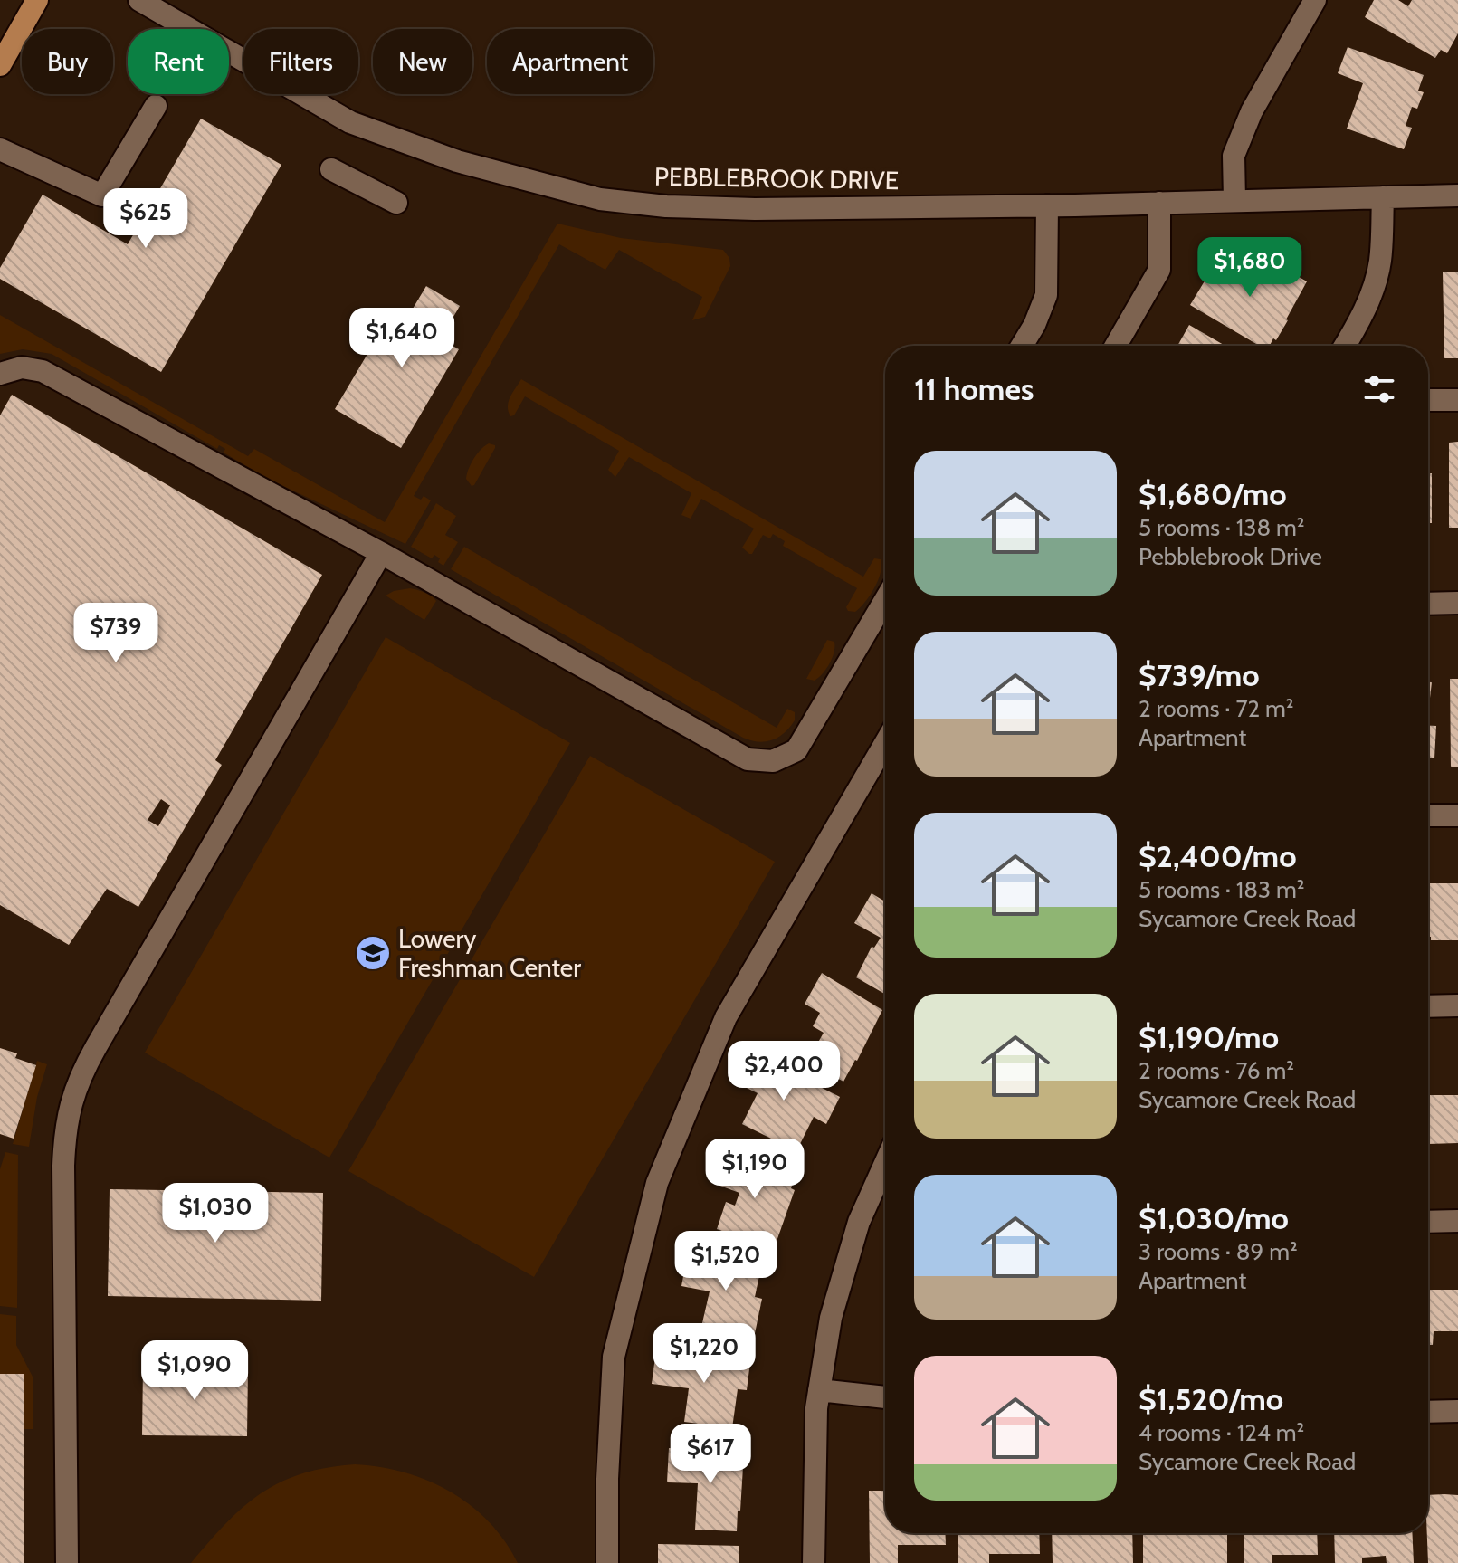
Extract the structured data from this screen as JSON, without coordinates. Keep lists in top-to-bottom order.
{
  "streets": {
    "street": ["PEBBLEBROOK DRIVE"]
  },
  "places": {
    "school or university": ["Lowery Freshman Center"]
  },
  "page": {
    "chip": [
      "Buy",
      "Rent",
      "Filters",
      "New",
      "Apartment"
    ],
    "price": [
      "$625",
      "$1,680",
      "$1,640",
      "$739",
      "$2,400",
      "$1,190",
      "$1,030",
      "$1,520",
      "$1,220",
      "$1,090",
      "$617"
    ],
    "heading": "11 homes",
    "list": [
      {
        "name": "$1,680/mo",
        "note": "5 rooms · 138 m² · Pebblebrook Drive"
      },
      {
        "name": "$739/mo",
        "note": "2 rooms · 72 m² · Apartment"
      },
      {
        "name": "$2,400/mo",
        "note": "5 rooms · 183 m² · Sycamore Creek Road"
      },
      {
        "name": "$1,190/mo",
        "note": "2 rooms · 76 m² · Sycamore Creek Road"
      },
      {
        "name": "$1,030/mo",
        "note": "3 rooms · 89 m² · Apartment"
      },
      {
        "name": "$1,520/mo",
        "note": "4 rooms · 124 m² · Sycamore Creek Road"
      }
    ]
  }
}
